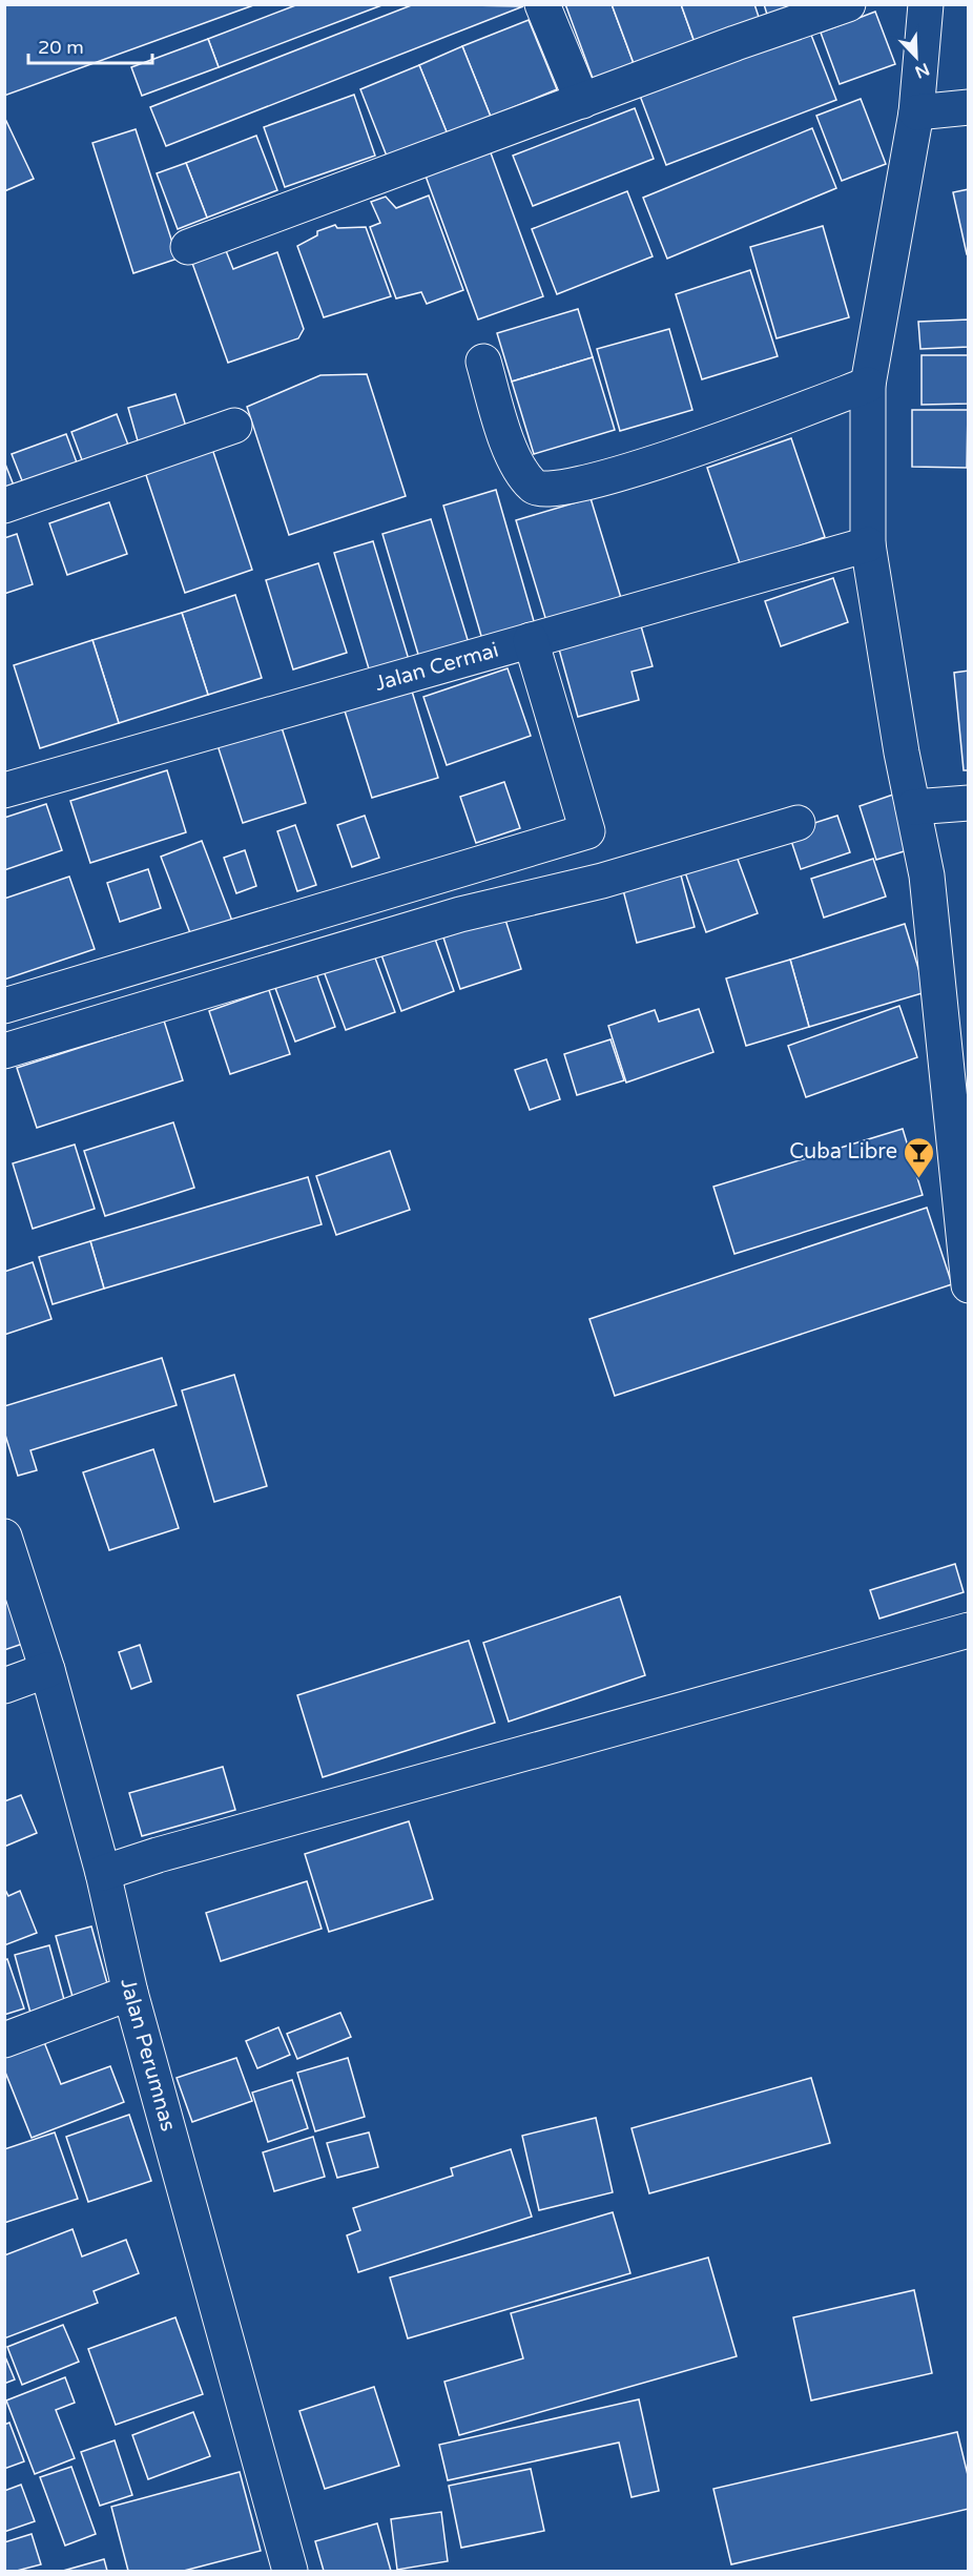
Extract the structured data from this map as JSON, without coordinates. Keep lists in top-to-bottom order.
{
  "streets": {
    "street": ["Jalan Cermai", "Jalan Perumnas"]
  },
  "places": {
    "bar": ["Cuba Libre"]
  },
  "scale_bar": "20 m",
  "north": "bottom right"
}
